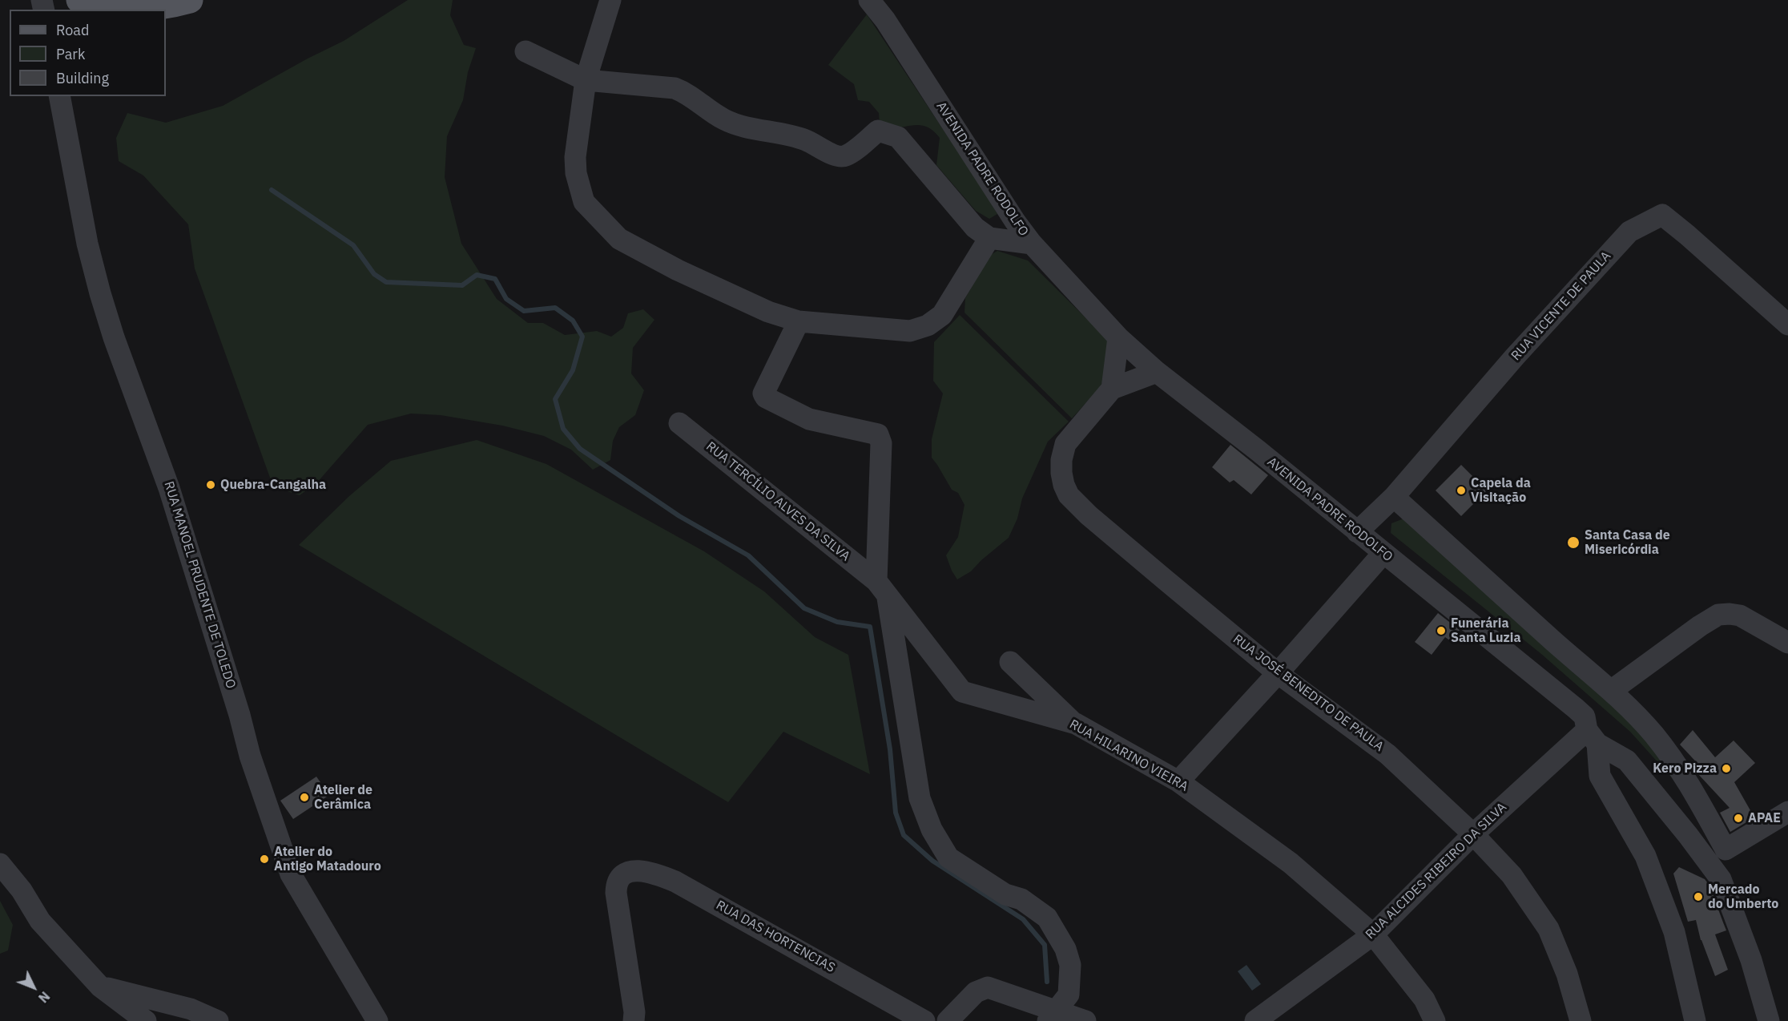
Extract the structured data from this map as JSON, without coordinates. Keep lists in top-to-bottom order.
{
  "streets": {
    "street": [
      "AVENIDA PADRE RODOLFO",
      "RUA VICENTE DE PAULA",
      "RUA TERCÍLIO ALVES DA SILVA",
      "RUA MANOEL PRUDENTE DE TOLEDO",
      "RUA JOSÉ BENEDITO DE PAULA",
      "RUA HILARINO VIEIRA",
      "RUA ALCIDES RIBEIRO DA SILVA",
      "RUA DAS HORTENCIAS"
    ]
  },
  "crossings": [
    ["AVENIDA PADRE RODOLFO", "RUA VICENTE DE PAULA"],
    ["AVENIDA PADRE RODOLFO", "RUA ALCIDES RIBEIRO DA SILVA"],
    ["RUA TERCÍLIO ALVES DA SILVA", "RUA HILARINO VIEIRA"],
    ["RUA JOSÉ BENEDITO DE PAULA", "RUA ALCIDES RIBEIRO DA SILVA"],
    ["RUA HILARINO VIEIRA", "RUA ALCIDES RIBEIRO DA SILVA"]
  ],
  "places": [
    "Quebra-Cangalha",
    "Capela da Visitação",
    "Santa Casa de Misericórdia",
    "Funerária Santa Luzia",
    "Kero Pizza",
    "Atelier de Cerâmica",
    "APAE",
    "Atelier do Antigo Matadouro",
    "Mercado do Umberto"
  ],
  "legend": ["Road", "Park", "Building"],
  "north": "bottom right"
}
